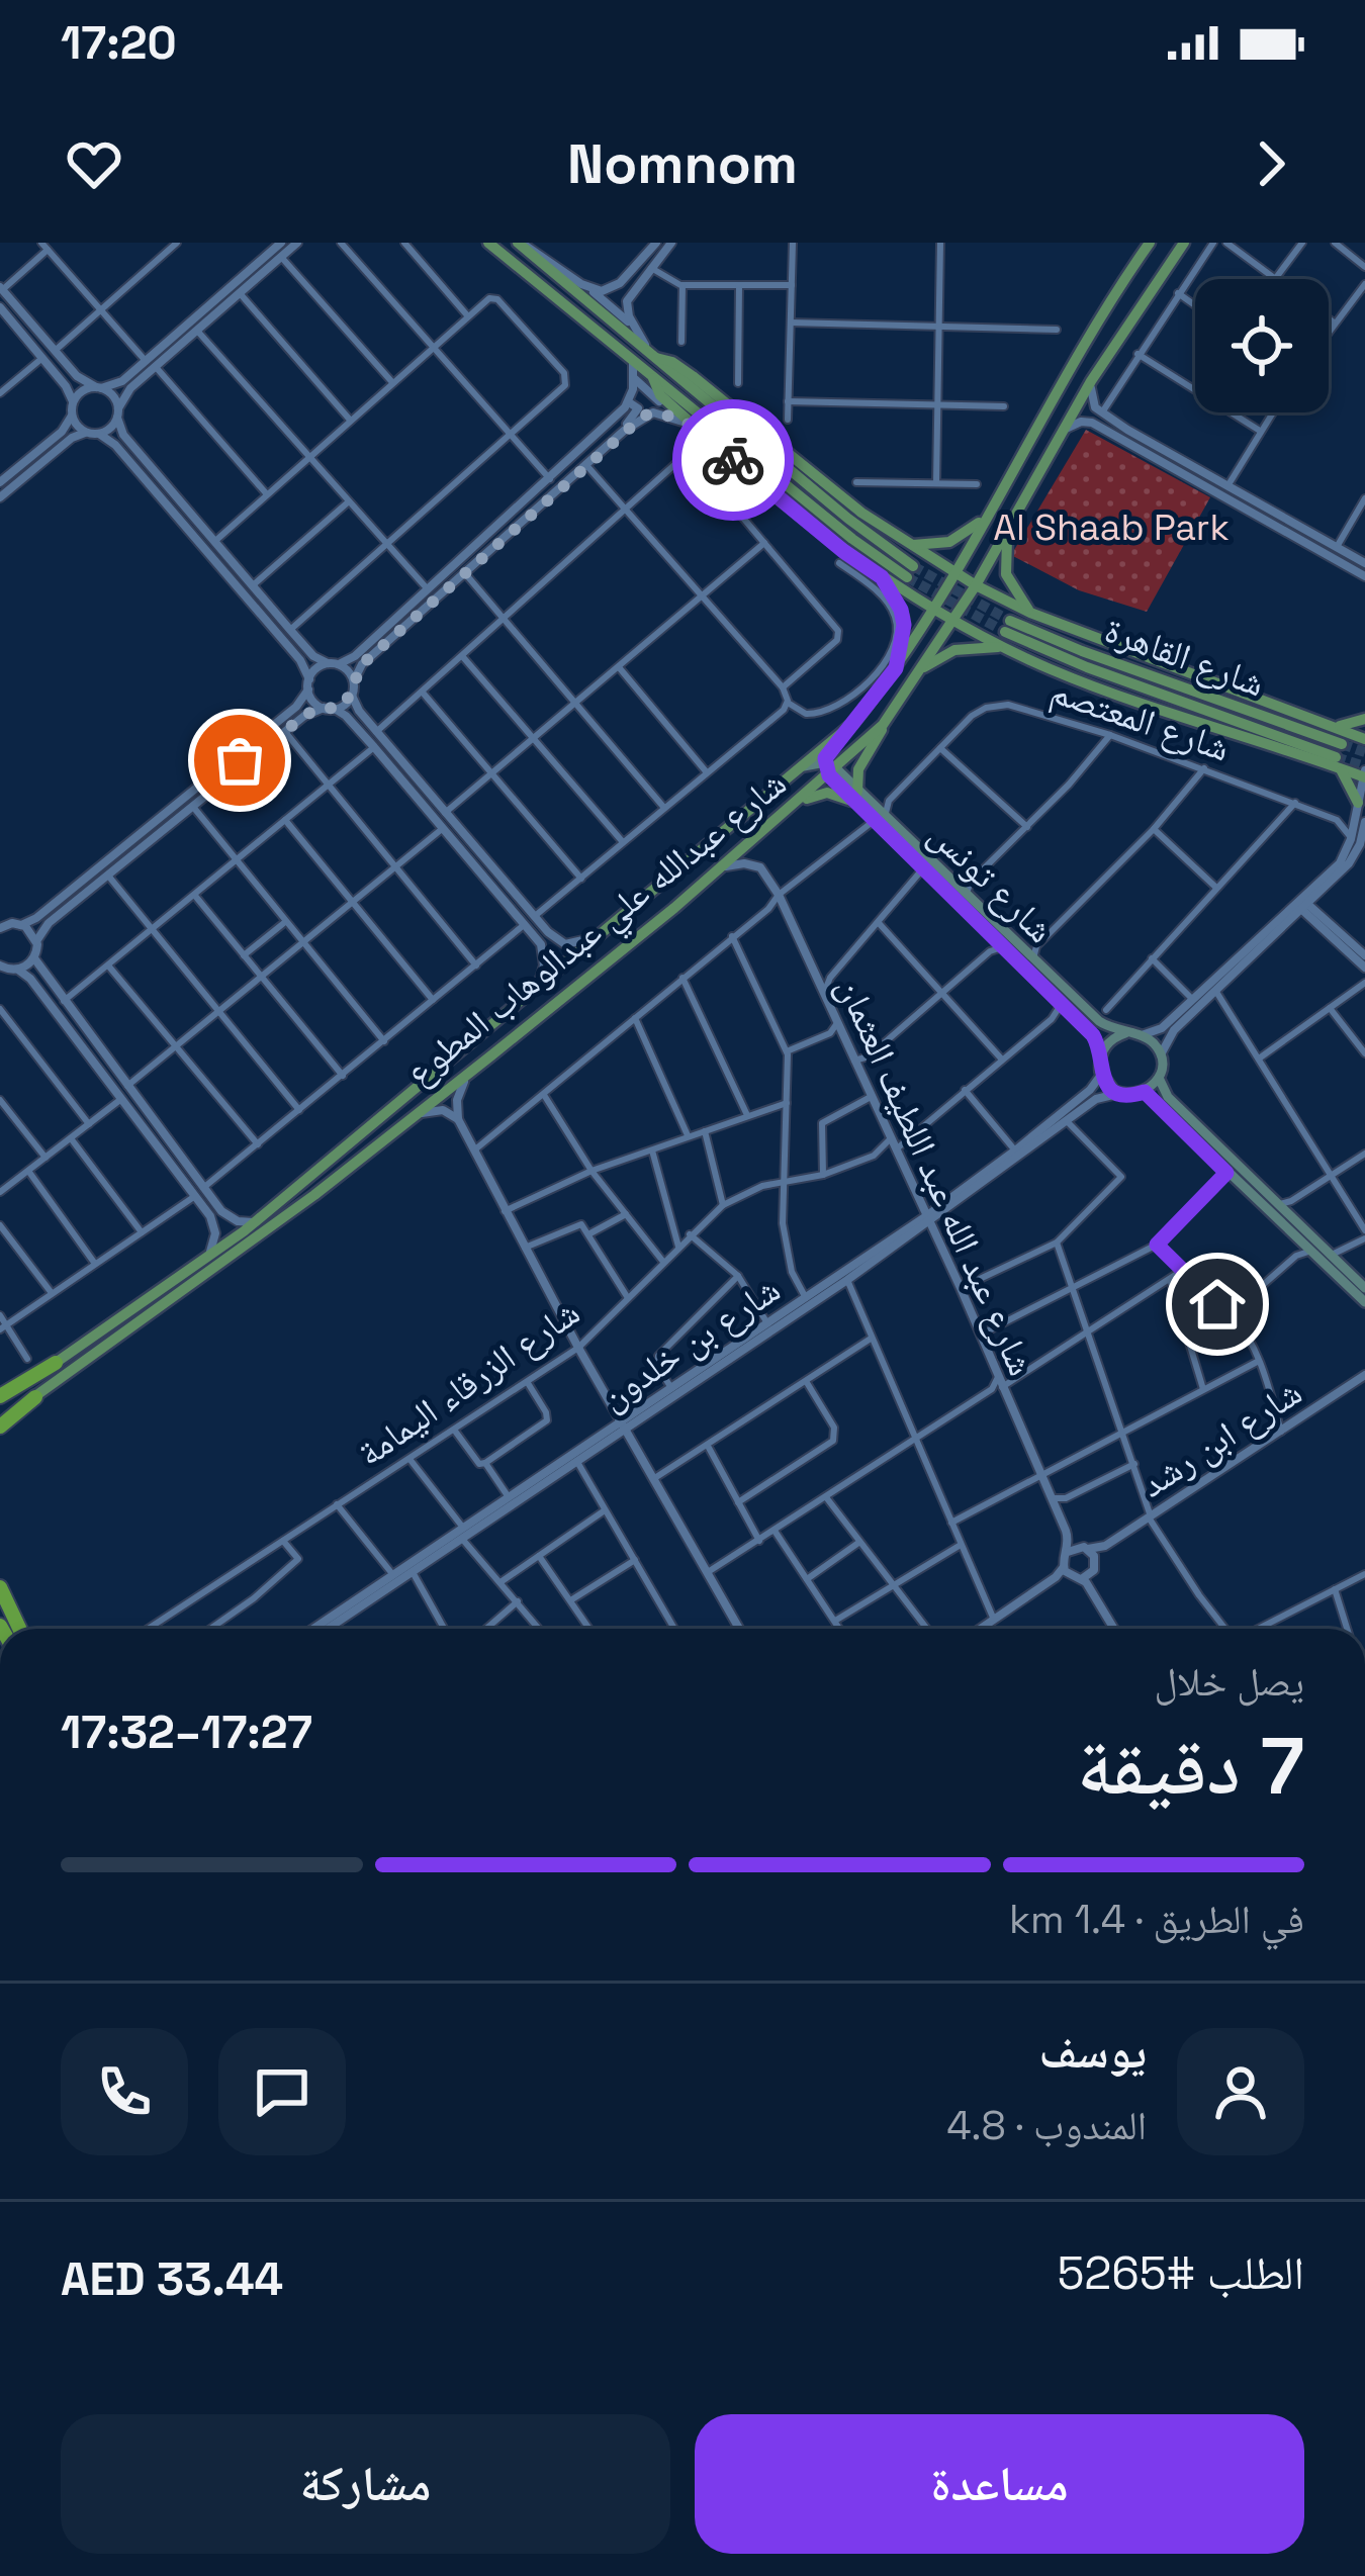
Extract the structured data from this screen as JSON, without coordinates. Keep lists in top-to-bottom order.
{
  "streets": {
    "main road": ["شارع القاهرة", "شارع تونس", "شارع عبدالله علي عبدالوهاب المطوع"],
    "street": [
      "شارع المعتصم",
      "شارع عبد الله عبد اللطيف العثمان",
      "شارع بن خلدون",
      "شارع الزرقاء اليمامة",
      "شارع ابن رشد"
    ]
  },
  "crossings": [
    ["شارع تونس", "شارع عبدالله علي عبدالوهاب المطوع"],
    ["شارع تونس", "شارع بن خلدون"],
    ["شارع عبد الله عبد اللطيف العثمان", "شارع بن خلدون"],
    ["شارع عبد الله عبد اللطيف العثمان", "شارع الزرقاء اليمامة"],
    ["شارع عبد الله عبد اللطيف العثمان", "شارع ابن رشد"]
  ],
  "parks": ["Al Shaab Park"],
  "page": {
    "status": "17:20",
    "header": "Nomnom",
    "heading": ["7 دقيقة", "يصل خلال", "17:27–17:32"],
    "panel": [
      "يوسف",
      "المندوب · 4.8",
      "الطلب #5265",
      "AED 33.44"
    ],
    "bar": "في الطريق · 1.4 km",
    "buttons": ["مساعدة", "مشاركة"]
  }
}
